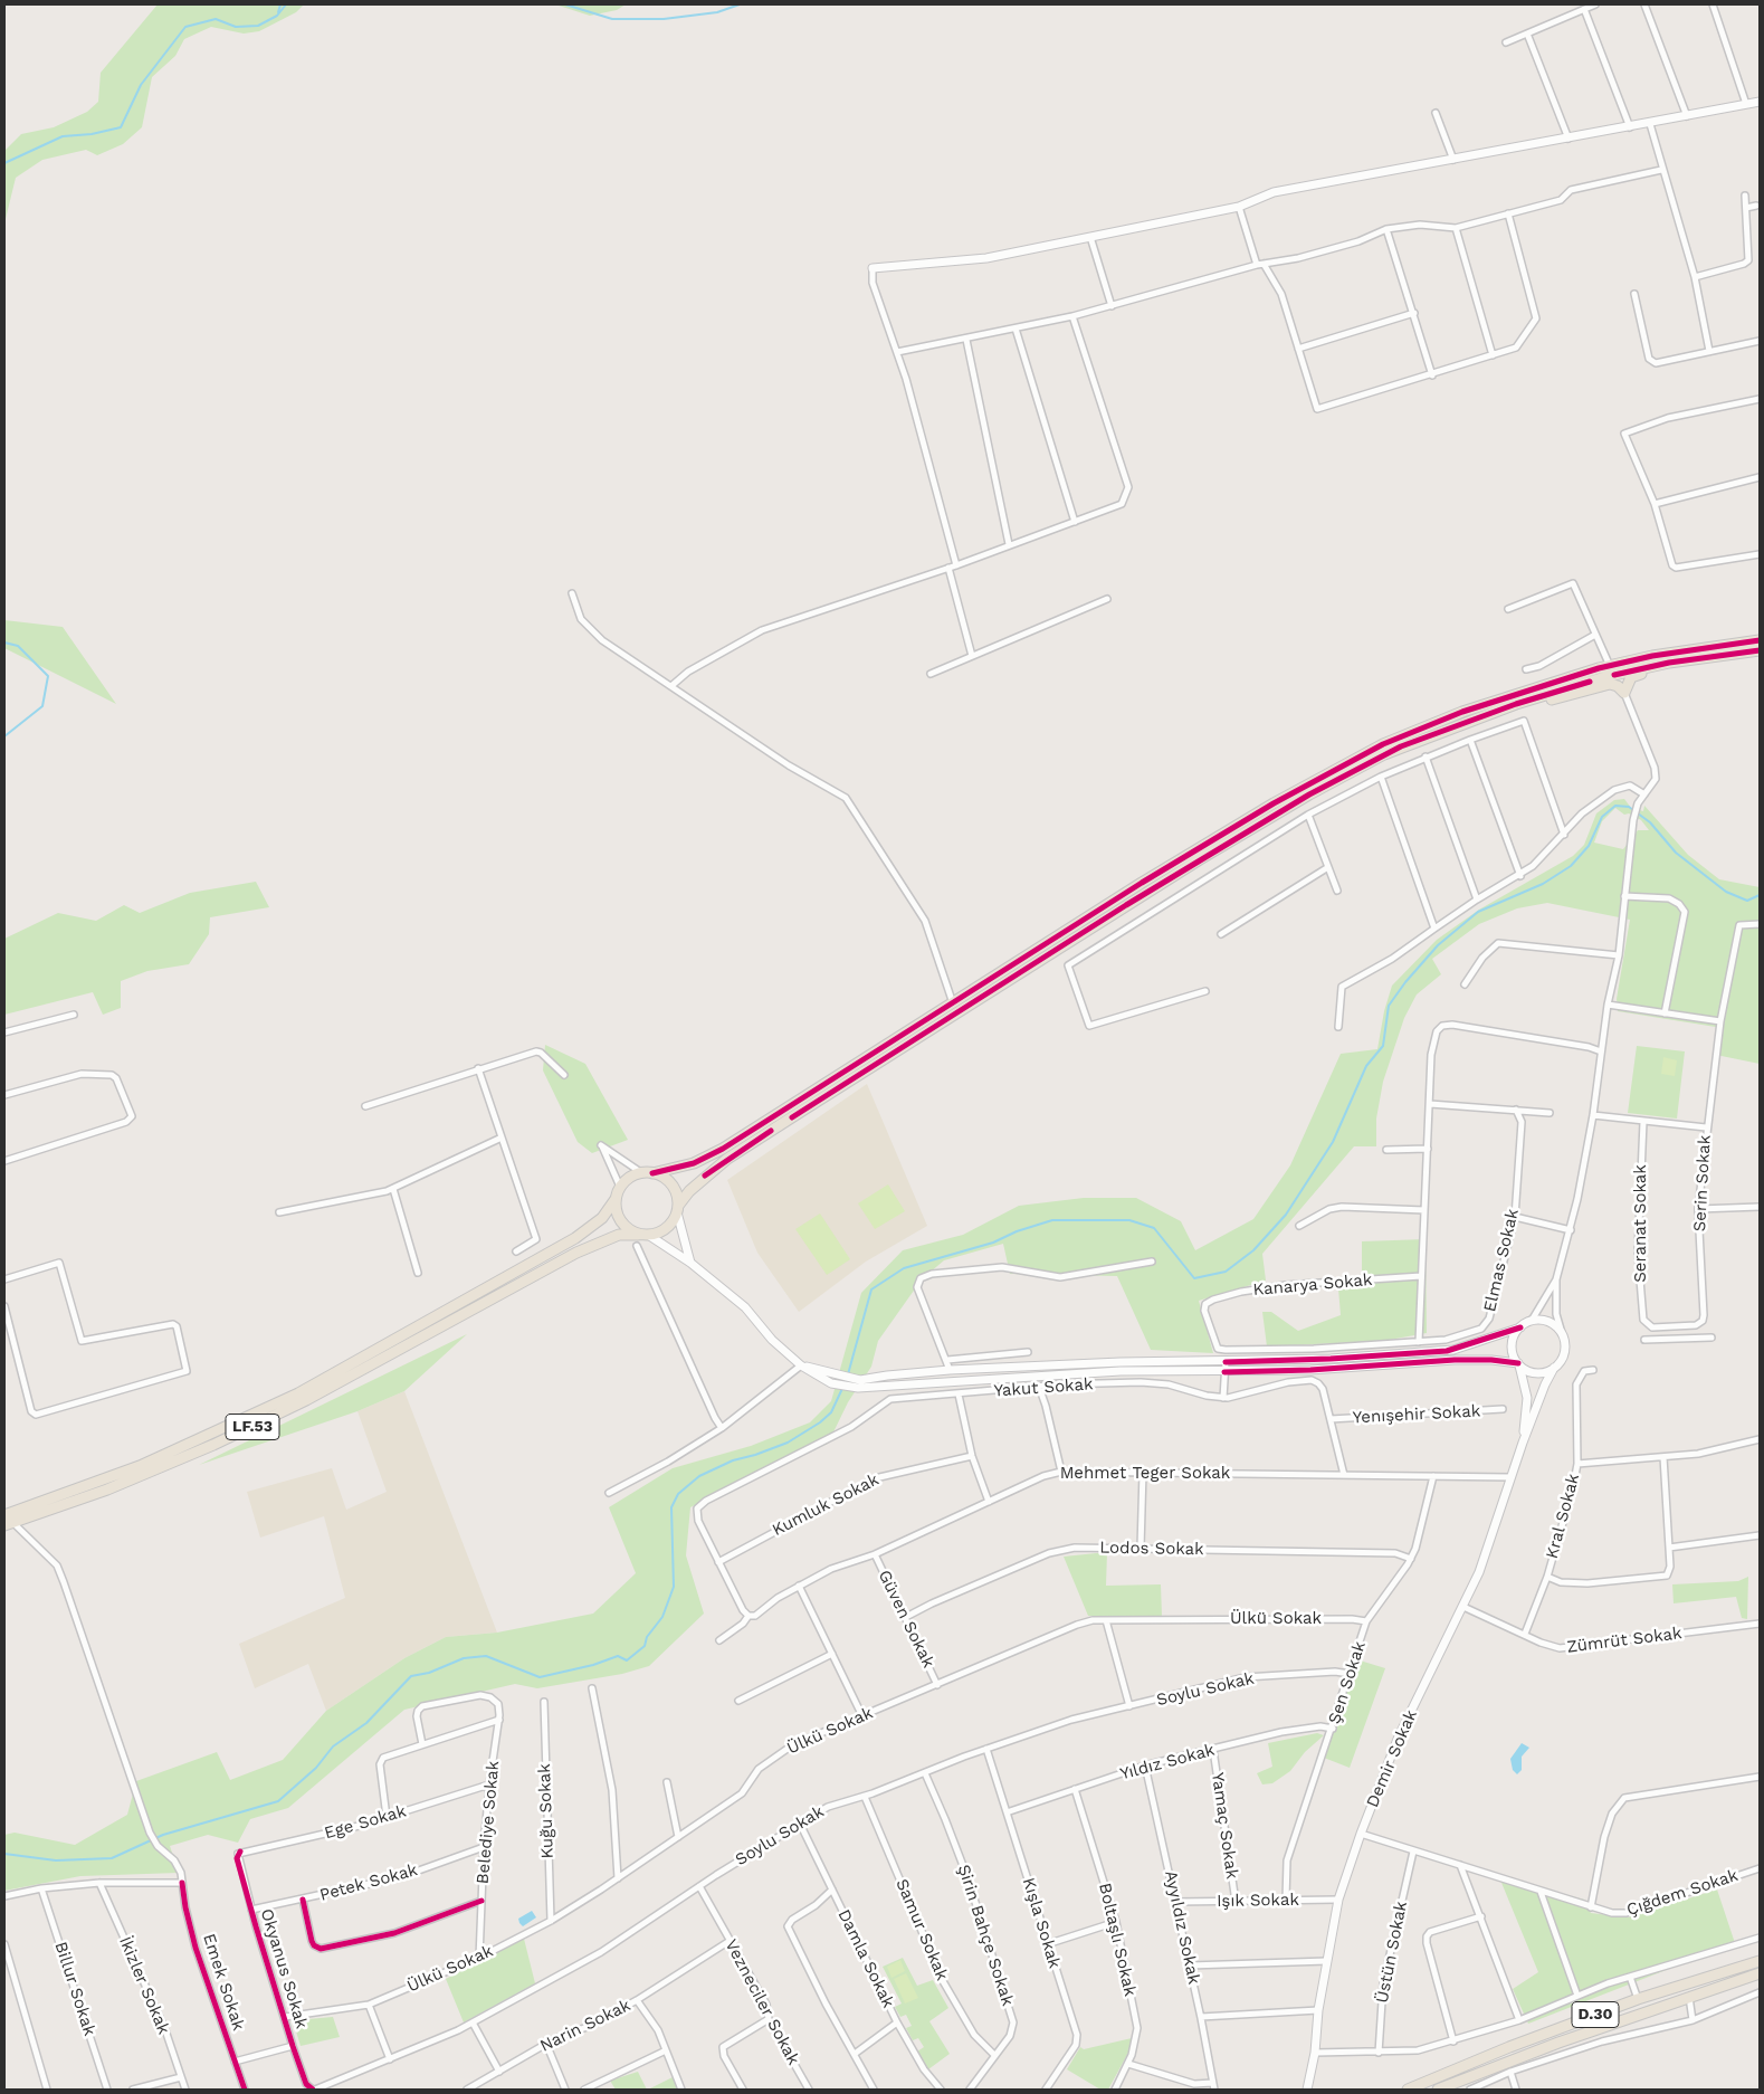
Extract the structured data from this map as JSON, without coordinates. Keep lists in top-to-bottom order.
{
  "streets": {
    "highway": ["LF.53", "D.30"],
    "street": [
      "Serin Sokak",
      "Seranat Sokak",
      "Elmas Sokak",
      "Kanarya Sokak",
      "Yakut Sokak",
      "Yenışehir Sokak",
      "Mehmet Teger Sokak",
      "Kumluk Sokak",
      "Kral Sokak",
      "Lodos Sokak",
      "Güven Sokak",
      "Ülkü Sokak",
      "Zümrüt Sokak",
      "Şen Sokak",
      "Soylu Sokak",
      "Demir Sokak",
      "Yıldız Sokak",
      "Kuğu Sokak",
      "Ege Sokak",
      "Belediye Sokak",
      "Yamaç Sokak",
      "Petek Sokak",
      "Çığdem Sokak",
      "Işık Sokak",
      "Kışla Sokak",
      "Ayyıldız Sokak",
      "Samur Sokak",
      "Şirin Bahçe Sokak",
      "Boltaşlı Sokak",
      "Üstün Sokak",
      "Damla Sokak",
      "Okyanus Sokak",
      "Emek Sokak",
      "İkizler Sokak",
      "Billur Sokak",
      "Vezneciler Sokak",
      "Narin Sokak"
    ]
  },
  "crossings": [
    ["Serin Sokak", "Seranat Sokak"],
    ["Elmas Sokak", "Kanarya Sokak"],
    ["Yakut Sokak", "Yenışehir Sokak"],
    ["Yakut Sokak", "Mehmet Teger Sokak"],
    ["Yakut Sokak", "Kumluk Sokak"],
    ["LF.53", "Emek Sokak"],
    ["Mehmet Teger Sokak", "Güven Sokak"],
    ["Mehmet Teger Sokak", "Şen Sokak"],
    ["Mehmet Teger Sokak", "Demir Sokak"],
    ["Kral Sokak", "Zümrüt Sokak"],
    ["Lodos Sokak", "Güven Sokak"],
    ["Lodos Sokak", "Şen Sokak"],
    ["Güven Sokak", "Ülkü Sokak"],
    ["Ülkü Sokak", "Şen Sokak"],
    ["Ülkü Sokak", "Kuğu Sokak"],
    ["Ülkü Sokak", "Belediye Sokak"],
    ["Ülkü Sokak", "Okyanus Sokak"],
    ["Zümrüt Sokak", "Demir Sokak"],
    ["Şen Sokak", "Soylu Sokak"],
    ["Şen Sokak", "Yıldız Sokak"],
    ["Şen Sokak", "Işık Sokak"],
    ["Soylu Sokak", "Kışla Sokak"],
    ["Soylu Sokak", "Samur Sokak"],
    ["Soylu Sokak", "Şirin Bahçe Sokak"],
    ["Soylu Sokak", "Damla Sokak"],
    ["Soylu Sokak", "Okyanus Sokak"],
    ["Soylu Sokak", "Vezneciler Sokak"],
    ["Demir Sokak", "Işık Sokak"],
    ["Yıldız Sokak", "Yamaç Sokak"],
    ["Yıldız Sokak", "Kışla Sokak"],
    ["Yıldız Sokak", "Ayyıldız Sokak"],
    ["Yıldız Sokak", "Boltaşlı Sokak"],
    ["Ege Sokak", "Belediye Sokak"],
    ["Ege Sokak", "Okyanus Sokak"],
    ["Belediye Sokak", "Petek Sokak"],
    ["Yamaç Sokak", "Işık Sokak"],
    ["Petek Sokak", "Okyanus Sokak"],
    ["Çığdem Sokak", "Üstün Sokak"],
    ["Işık Sokak", "Ayyıldız Sokak"],
    ["Samur Sokak", "Şirin Bahçe Sokak"],
    ["Vezneciler Sokak", "Narin Sokak"]
  ]
}
